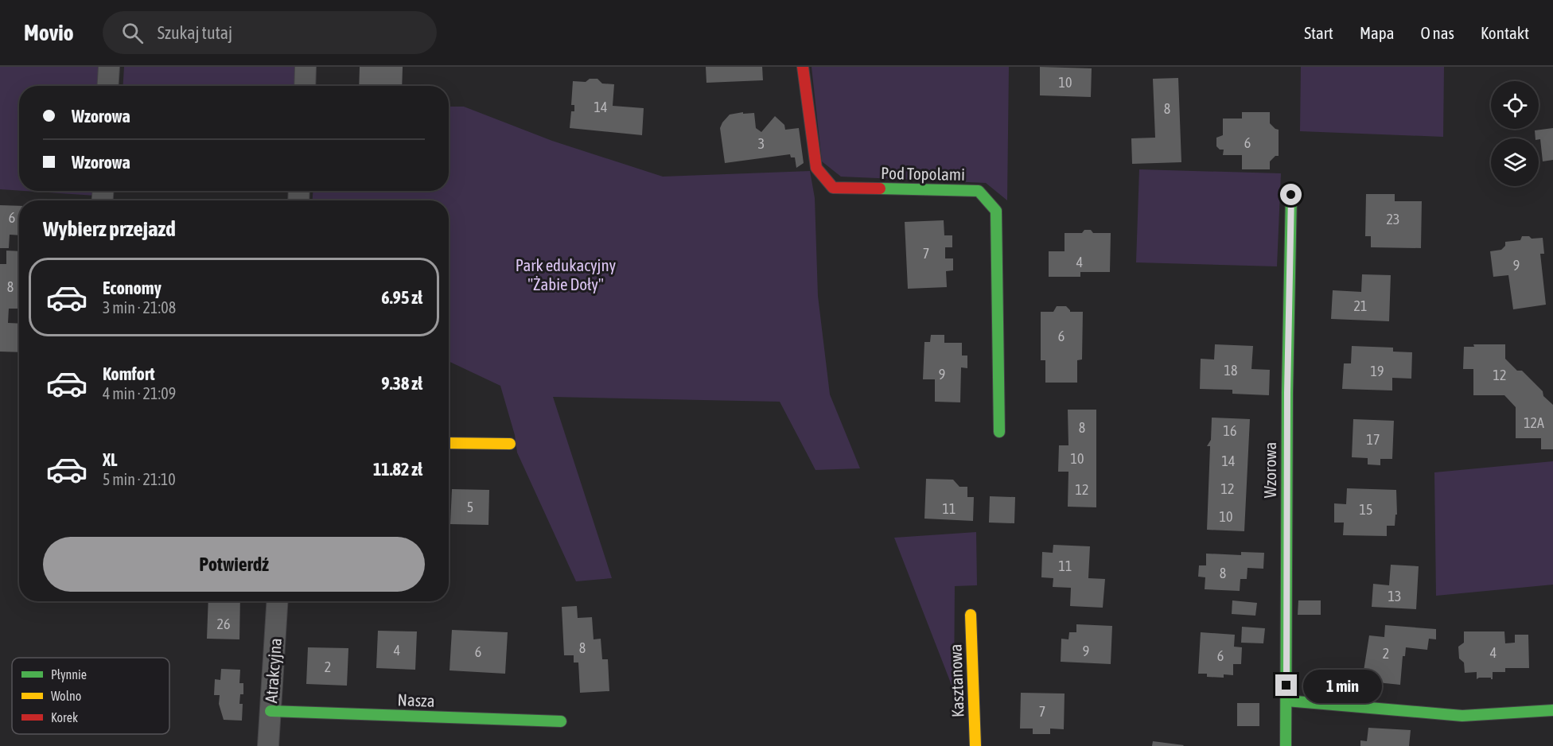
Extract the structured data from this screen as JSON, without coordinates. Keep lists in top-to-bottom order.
{
  "streets": {
    "street": [
      "Pod Topolami",
      "Wzorowa",
      "Atrakcyjna",
      "Kasztanowa",
      "Nasza"
    ]
  },
  "crossings": [
    ["Atrakcyjna", "Nasza"]
  ],
  "parks": ["Park edukacyjny \"Żabie Doły\""],
  "house_numbers": [
    "10",
    "14",
    "8",
    "6",
    "3",
    "6",
    "23",
    "7",
    "4",
    "9",
    "8",
    "21",
    "6",
    "18",
    "19",
    "9",
    "12",
    "12A",
    "8",
    "16",
    "17",
    "10",
    "14",
    "12",
    "12",
    "5",
    "11",
    "15",
    "10",
    "11",
    "8",
    "13",
    "26",
    "8",
    "4",
    "9",
    "6",
    "4",
    "2",
    "6",
    "2",
    "7"
  ],
  "legend": ["Płynnie", "Wolno", "Korek"],
  "page": {
    "header": "Movio",
    "search": "Szukaj tutaj",
    "nav": [
      "Start",
      "Mapa",
      "O nas",
      "Kontakt"
    ],
    "banner": ["Wzorowa", "Wzorowa"],
    "heading": "Wybierz przejazd",
    "list": [
      {
        "name": "Economy",
        "note": "3 min · 21:08",
        "value": "6.95 zł"
      },
      {
        "name": "Komfort",
        "note": "4 min · 21:09",
        "value": "9.38 zł"
      },
      {
        "name": "XL",
        "note": "5 min · 21:10",
        "value": "11.82 zł"
      }
    ],
    "buttons": "Potwierdź",
    "bubble": "1 min"
  }
}
